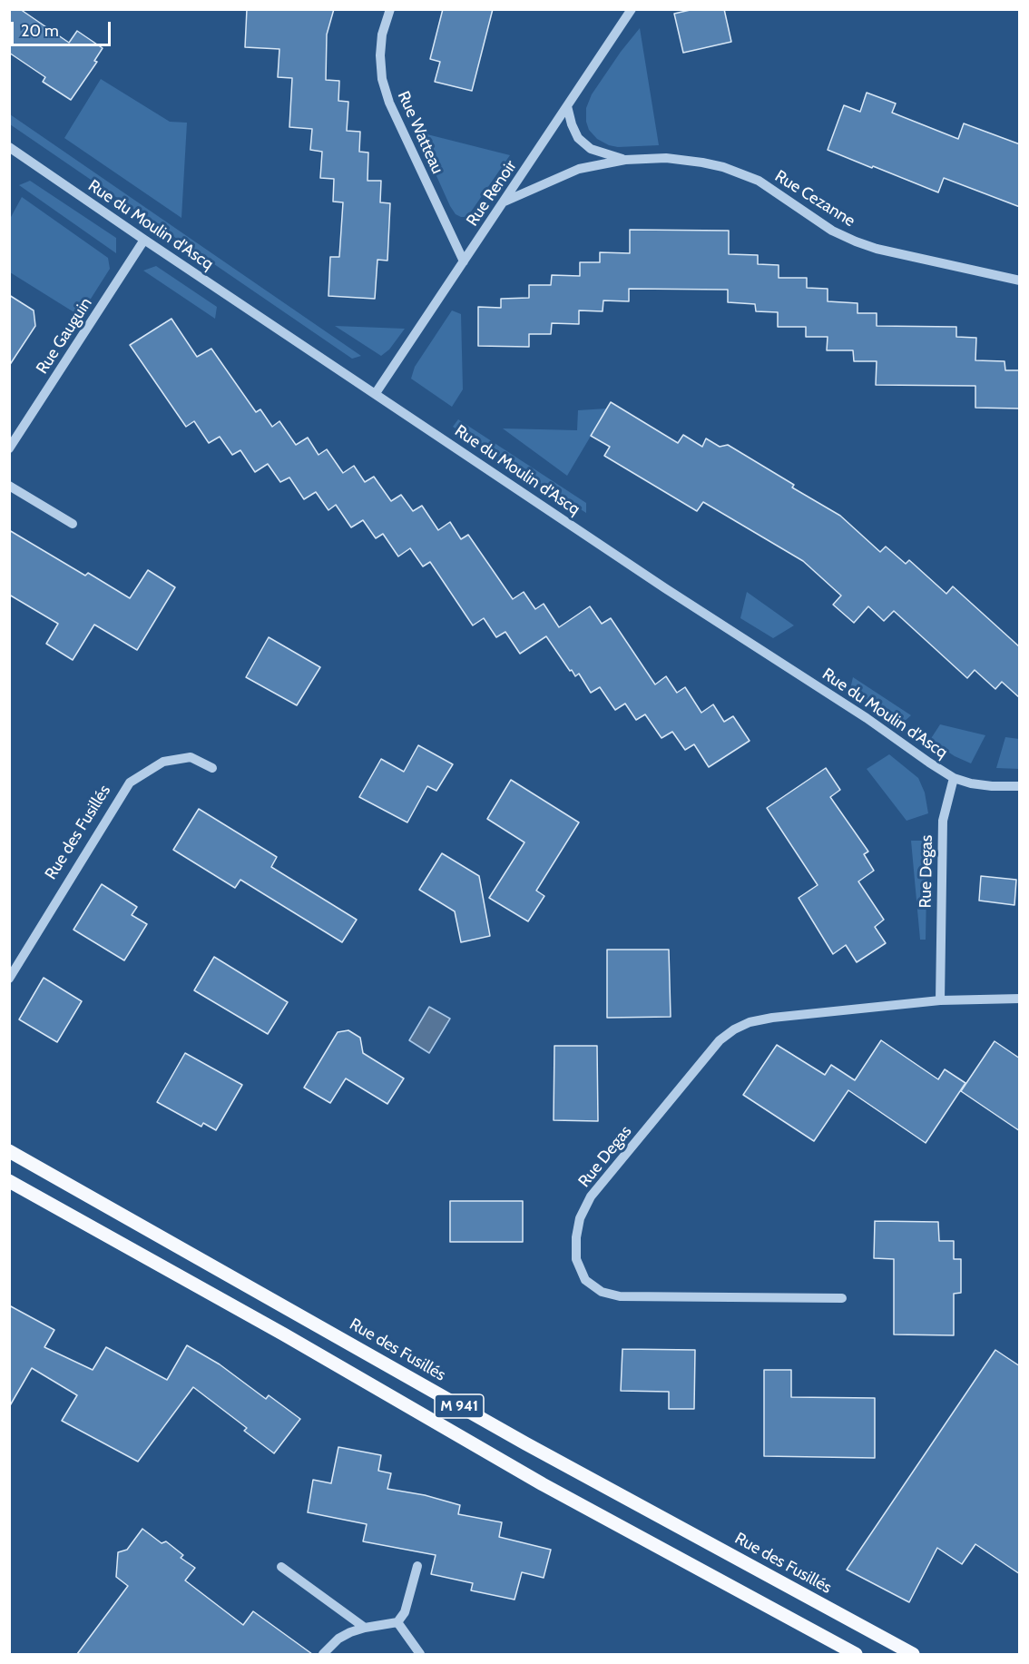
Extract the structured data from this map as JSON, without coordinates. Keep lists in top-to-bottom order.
{
  "streets": {
    "main road": ["Rue des Fusillés", "M 941"],
    "street": [
      "Rue Watteau",
      "Rue Renoir",
      "Rue Cezanne",
      "Rue du Moulin d'Ascq",
      "Rue Gauguin",
      "Rue Degas"
    ]
  },
  "crossings": [
    ["Rue Watteau", "Rue Renoir"],
    ["Rue Renoir", "Rue Cezanne"],
    ["Rue Renoir", "Rue du Moulin d'Ascq"],
    ["Rue du Moulin d'Ascq", "Rue Gauguin"],
    ["Rue du Moulin d'Ascq", "Rue Degas"]
  ],
  "scale_bar": "20 m"
}
